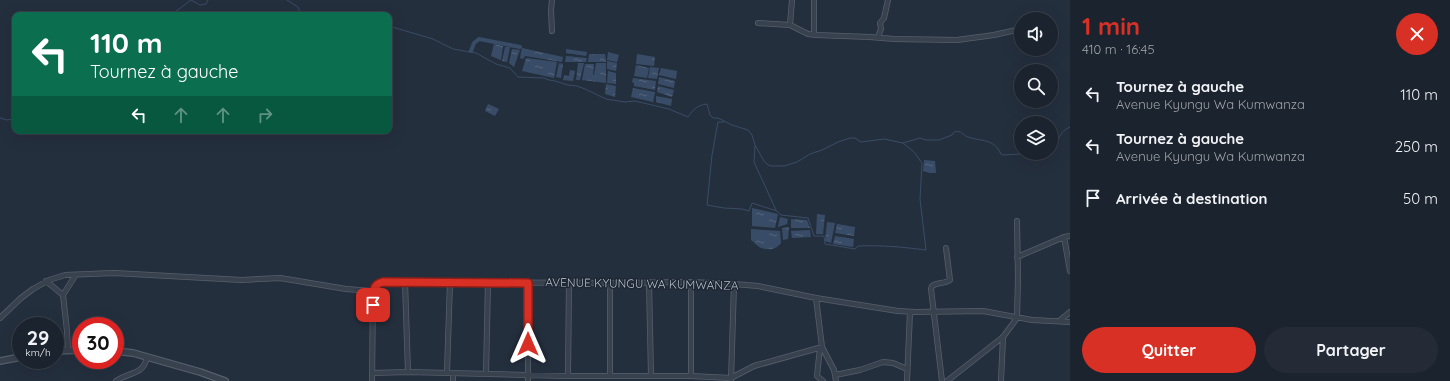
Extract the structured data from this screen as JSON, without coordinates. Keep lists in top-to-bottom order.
{
  "streets": {
    "street": ["AVENUE KYUNGU WA KUMWANZA"]
  },
  "page": {
    "heading": ["1 min", "410 m · 16:45"],
    "turn": ["110 m", "Tournez à gauche"],
    "list": [
      {
        "name": "Tournez à gauche",
        "note": "Avenue Kyungu Wa Kumwanza",
        "value": "110 m"
      },
      {
        "name": "Tournez à gauche",
        "note": "Avenue Kyungu Wa Kumwanza",
        "value": "250 m"
      },
      {
        "name": "Arrivée à destination",
        "value": "50 m"
      }
    ],
    "speed": "29 km/h",
    "limit": "30",
    "buttons": ["Quitter", "Partager"]
  }
}
